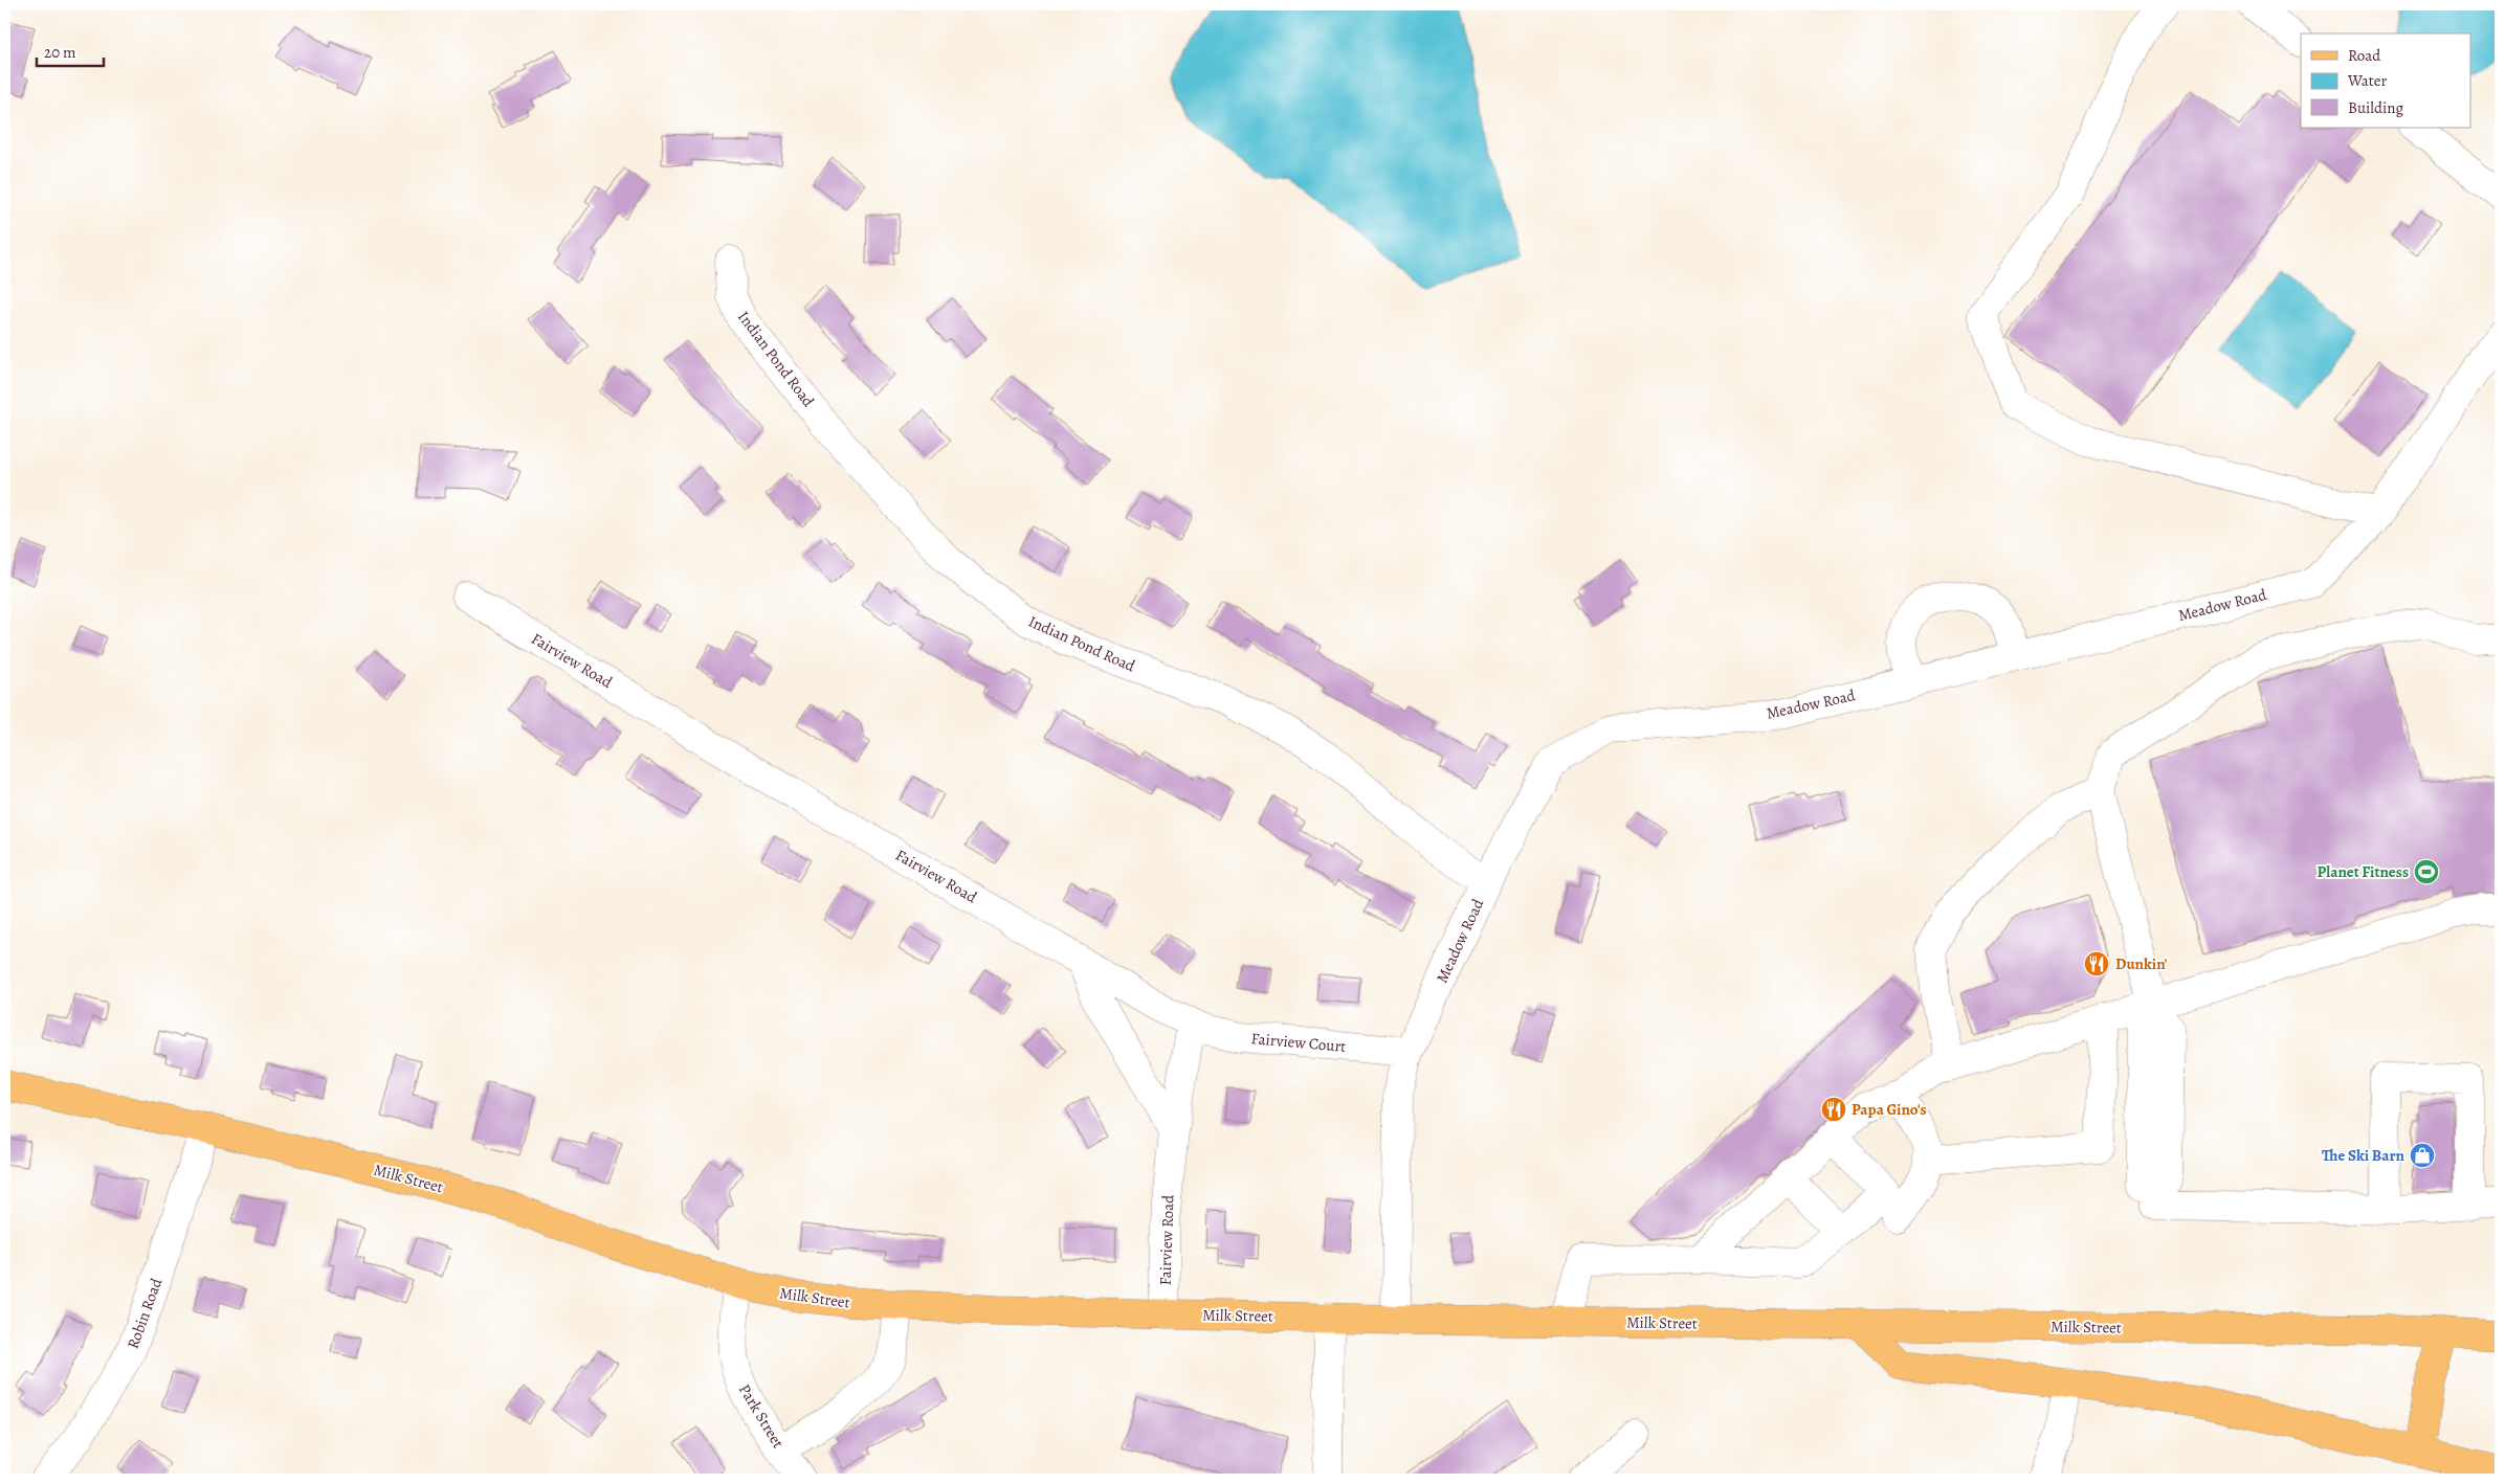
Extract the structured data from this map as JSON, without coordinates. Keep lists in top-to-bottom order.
{
  "streets": {
    "main road": ["Milk Street"],
    "street": [
      "Indian Pond Road",
      "Meadow Road",
      "Fairview Road",
      "Fairview Court",
      "Robin Road",
      "Park Street"
    ]
  },
  "crossings": [
    ["Indian Pond Road", "Meadow Road"],
    ["Meadow Road", "Fairview Court"],
    ["Meadow Road", "Milk Street"],
    ["Fairview Road", "Fairview Court"],
    ["Fairview Road", "Milk Street"],
    ["Milk Street", "Robin Road"],
    ["Milk Street", "Park Street"]
  ],
  "places": {
    "sports": ["Planet Fitness"],
    "restaurant": ["Dunkin'", "Papa Gino's"],
    "shop": ["The Ski Barn"]
  },
  "legend": ["Road", "Water", "Building"],
  "scale_bar": "20 m"
}
